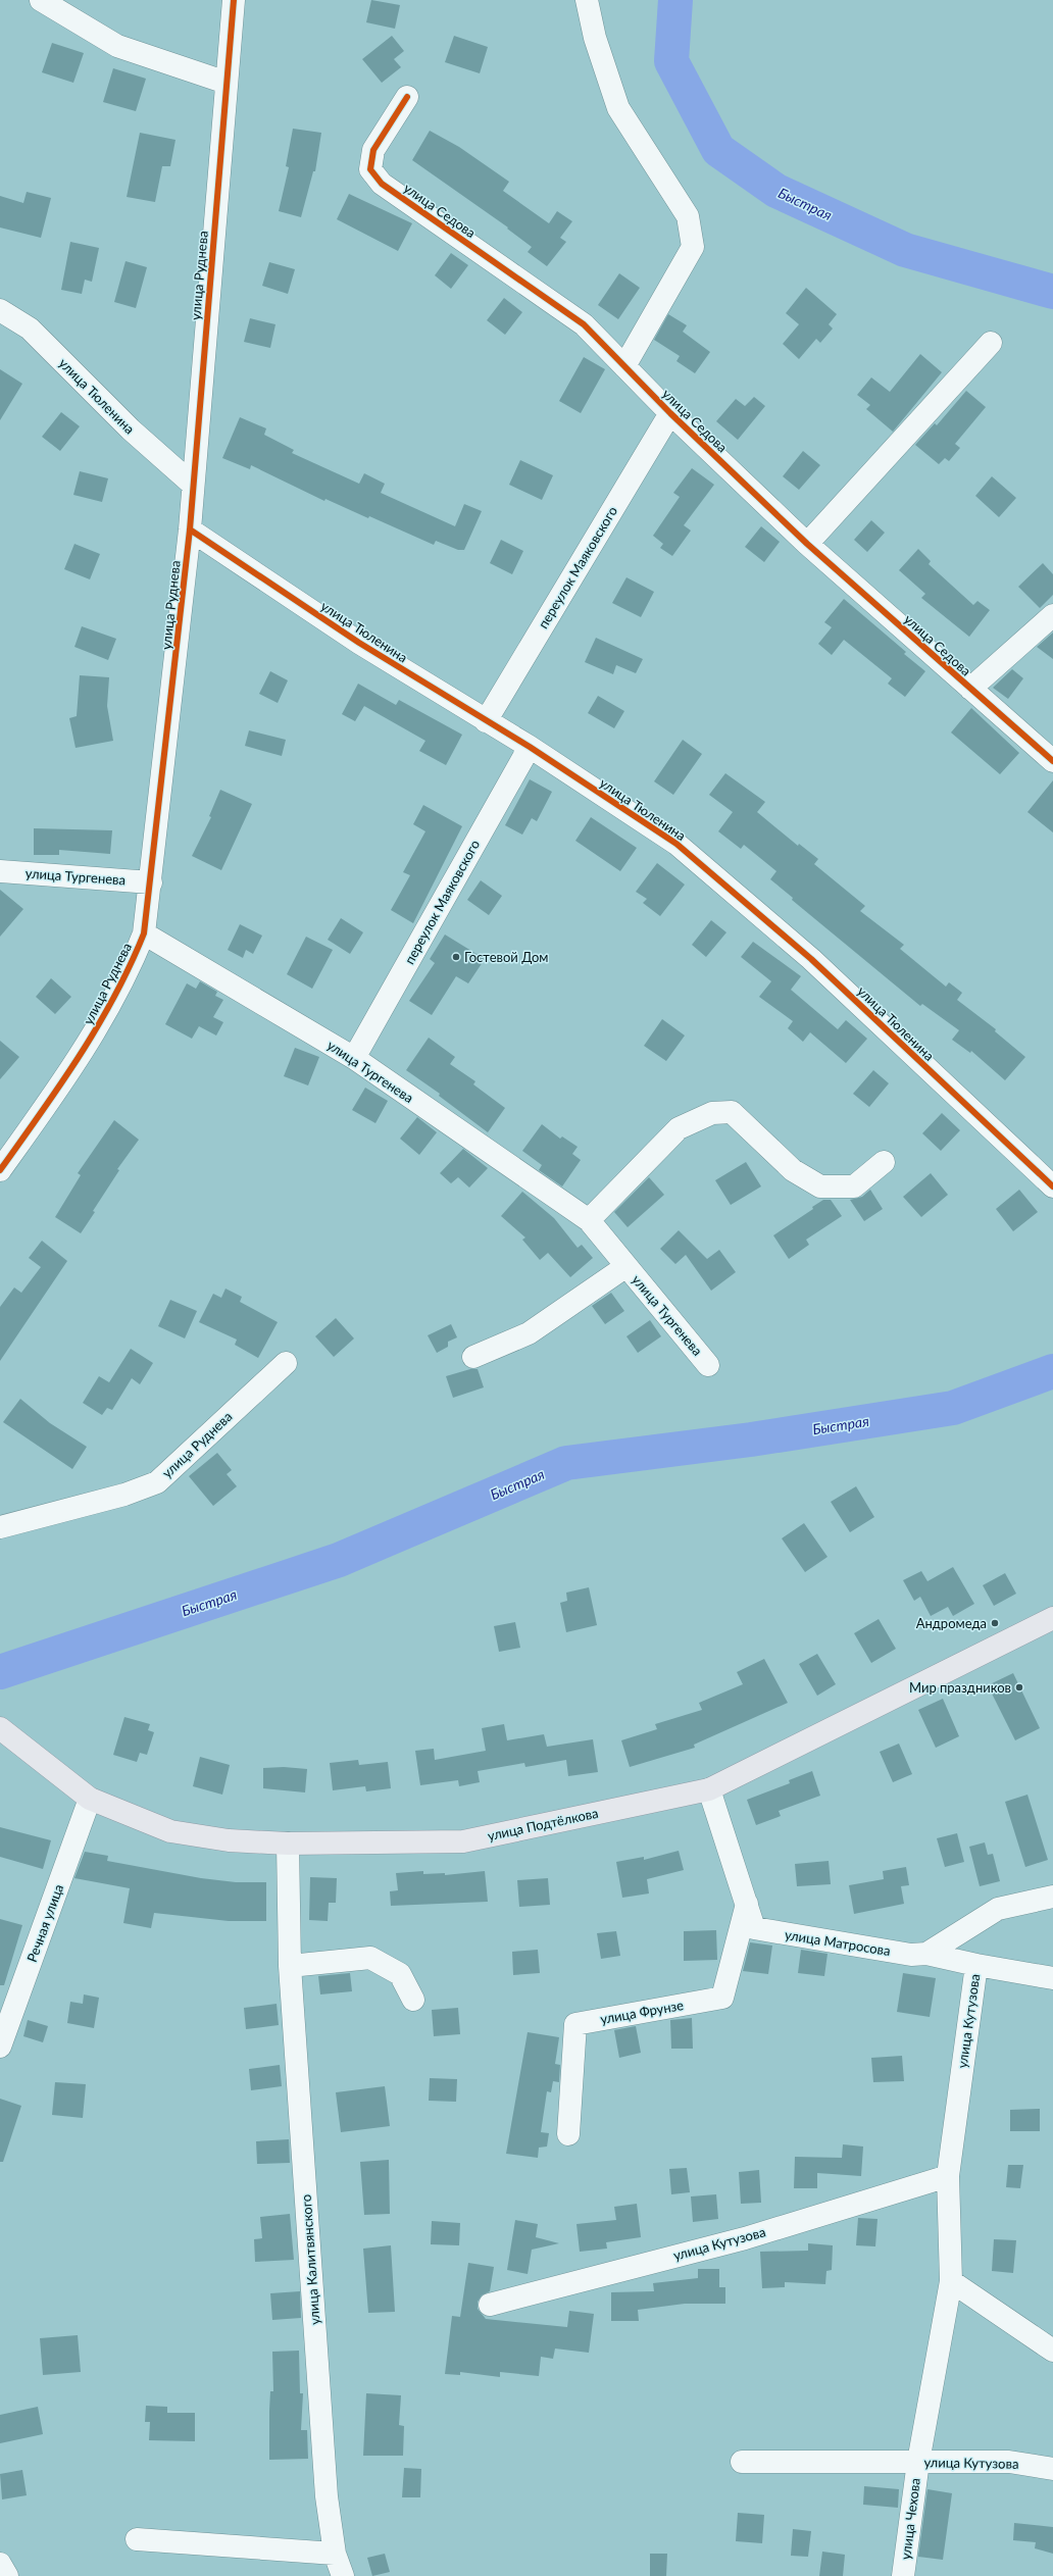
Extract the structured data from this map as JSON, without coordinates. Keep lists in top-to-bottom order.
{
  "streets": {
    "main road": ["улица Подтёлкова"],
    "street": [
      "улица Седова",
      "улица Руднева",
      "улица Тюленина",
      "переулок Маяковского",
      "улица Тургенева",
      "Речная улица",
      "улица Матросова",
      "улица Фрунзе",
      "улица Кутузова",
      "улица Калитвянского",
      "улица Чехова"
    ]
  },
  "crossings": [
    ["улица Седова", "переулок Маяковского"],
    ["улица Руднева", "улица Тюленина"],
    ["улица Руднева", "улица Тургенева"],
    ["улица Тюленина", "переулок Маяковского"],
    ["переулок Маяковского", "улица Тургенева"],
    ["улица Подтёлкова", "Речная улица"],
    ["улица Подтёлкова", "улица Матросова"],
    ["улица Подтёлкова", "улица Калитвянского"],
    ["улица Матросова", "улица Фрунзе"],
    ["улица Матросова", "улица Кутузова"],
    ["улица Кутузова", "улица Чехова"]
  ],
  "water": ["Быстрая"],
  "places": ["Гостевой Дом", "Андромеда", "Мир праздников"]
}
